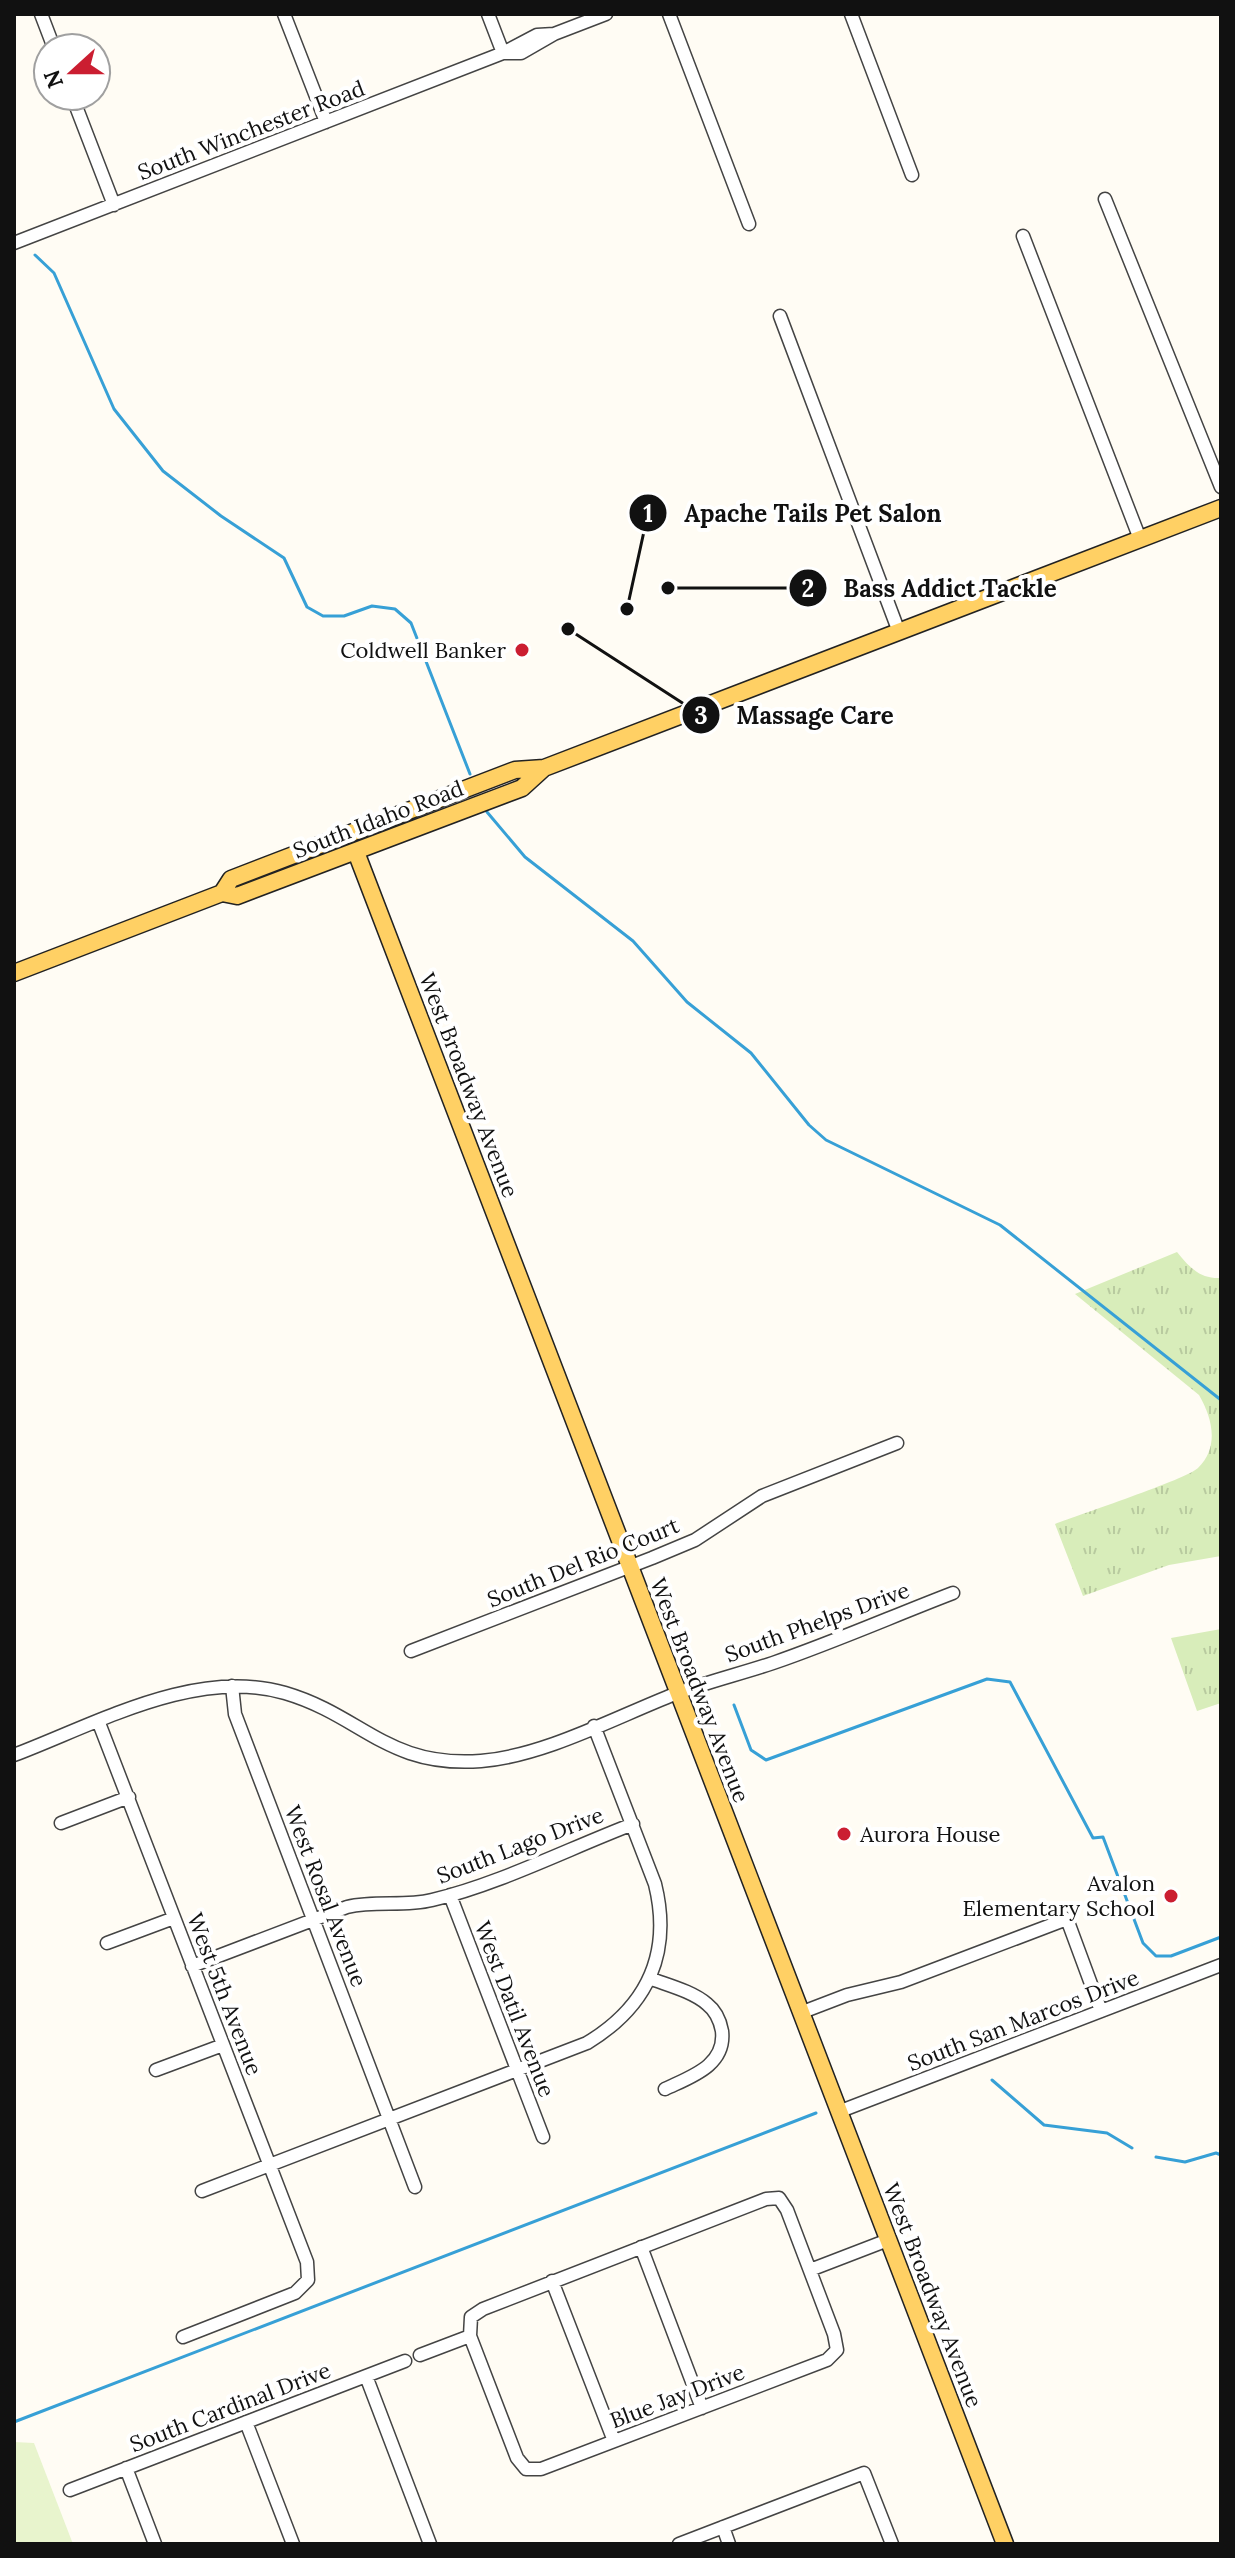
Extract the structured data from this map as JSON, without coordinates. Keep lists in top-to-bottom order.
{
  "streets": {
    "main road": ["South Idaho Road", "West Broadway Avenue"],
    "street": [
      "South Winchester Road",
      "South Del Rio Court",
      "South Phelps Drive",
      "South Lago Drive",
      "West Rosal Avenue",
      "West 5th Avenue",
      "West Datil Avenue",
      "South San Marcos Drive",
      "Blue Jay Drive",
      "South Cardinal Drive"
    ]
  },
  "crossings": [
    ["South Idaho Road", "West Broadway Avenue"],
    ["West Broadway Avenue", "South Del Rio Court"],
    ["West Broadway Avenue", "South Phelps Drive"],
    ["West Broadway Avenue", "South San Marcos Drive"],
    ["South Phelps Drive", "West Rosal Avenue"],
    ["South Phelps Drive", "West 5th Avenue"],
    ["South Lago Drive", "West Rosal Avenue"],
    ["South Lago Drive", "West 5th Avenue"],
    ["South Lago Drive", "West Datil Avenue"]
  ],
  "places": [
    "Bass Addict Tackle",
    "Apache Tails Pet Salon",
    "Massage Care",
    "Coldwell Banker",
    "Aurora House",
    "Avalon Elementary School"
  ],
  "north": "left"
}
